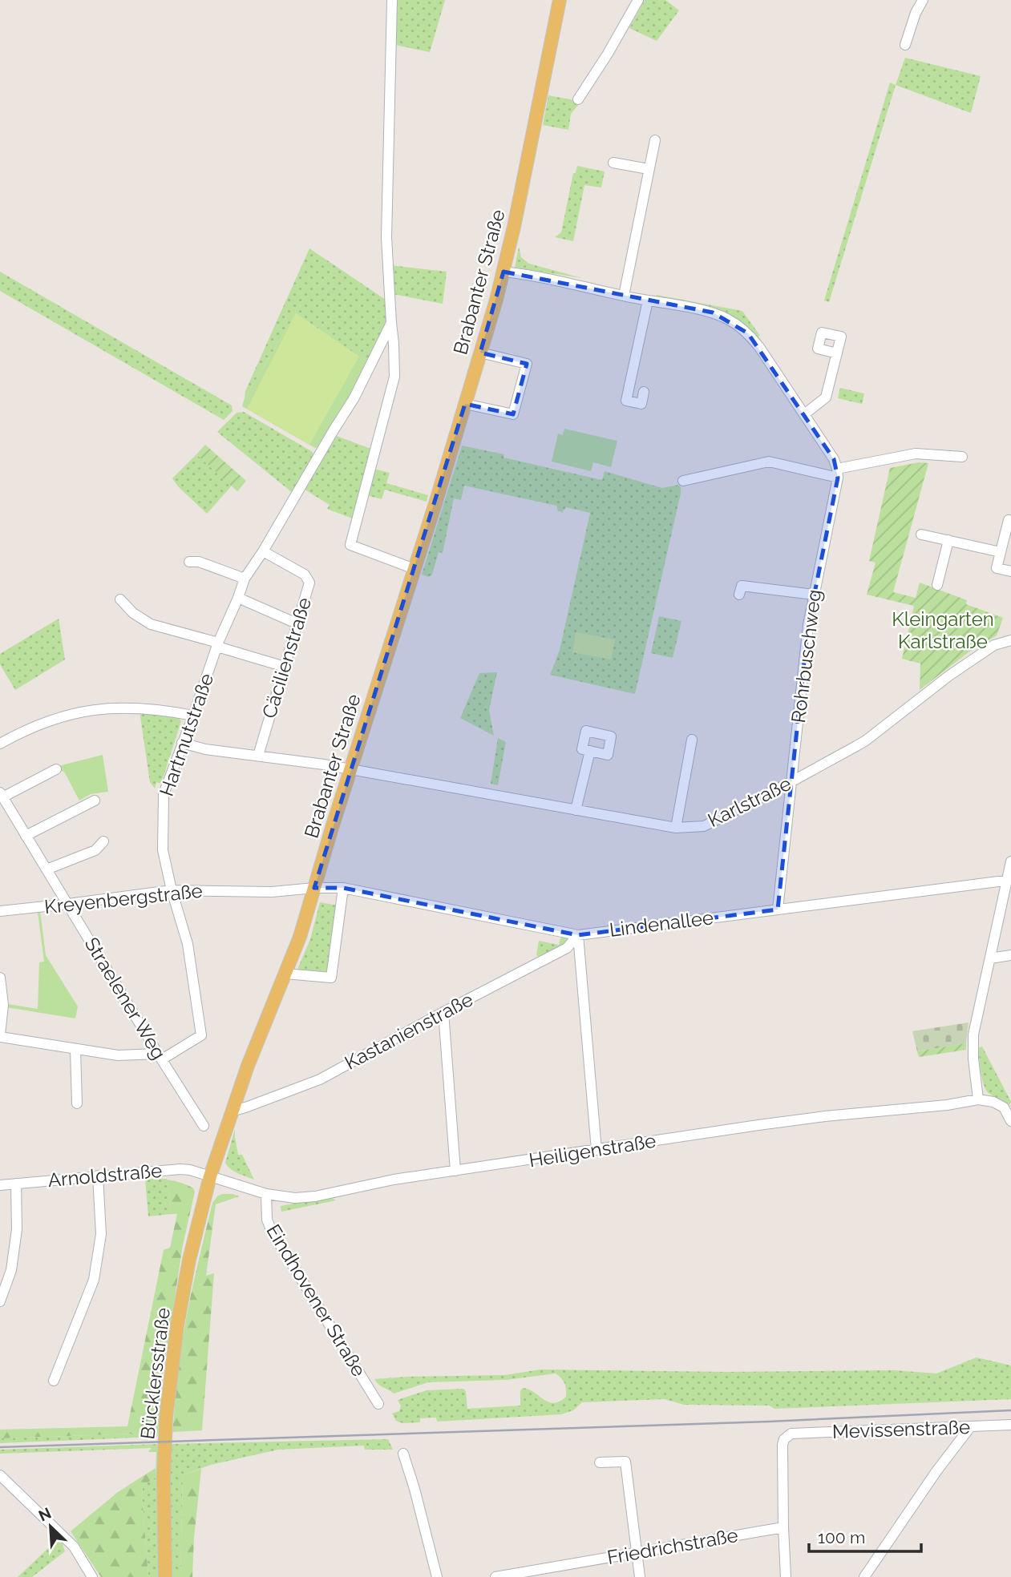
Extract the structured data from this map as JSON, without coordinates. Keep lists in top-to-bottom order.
{
  "streets": {
    "main road": ["Brabanter Straße", "Bücklersstraße"],
    "street": [
      "Rohrbuschweg",
      "Cäcilienstraße",
      "Hartmutstraße",
      "Karlstraße",
      "Kreyenbergstraße",
      "Lindenallee",
      "Straelener Weg",
      "Kastanienstraße",
      "Heiligenstraße",
      "Arnoldstraße",
      "Eindhovener Straße",
      "Mevissenstraße",
      "Friedrichstraße"
    ]
  },
  "crossings": [
    ["Brabanter Straße", "Karlstraße"],
    ["Brabanter Straße", "Kreyenbergstraße"],
    ["Brabanter Straße", "Lindenallee"],
    ["Brabanter Straße", "Kastanienstraße"],
    ["Brabanter Straße", "Heiligenstraße"],
    ["Brabanter Straße", "Arnoldstraße"],
    ["Brabanter Straße", "Bücklersstraße"],
    ["Rohrbuschweg", "Karlstraße"],
    ["Rohrbuschweg", "Lindenallee"],
    ["Cäcilienstraße", "Hartmutstraße"],
    ["Cäcilienstraße", "Karlstraße"],
    ["Hartmutstraße", "Karlstraße"],
    ["Hartmutstraße", "Kreyenbergstraße"],
    ["Hartmutstraße", "Straelener Weg"],
    ["Kreyenbergstraße", "Lindenallee"],
    ["Kreyenbergstraße", "Straelener Weg"],
    ["Lindenallee", "Kastanienstraße"],
    ["Heiligenstraße", "Arnoldstraße"],
    ["Heiligenstraße", "Eindhovener Straße"],
    ["Heiligenstraße", "Bücklersstraße"],
    ["Arnoldstraße", "Bücklersstraße"],
    ["Mevissenstraße", "Friedrichstraße"]
  ],
  "parks": ["Kleingarten Karlstraße"],
  "scale_bar": "100 m",
  "north": "top left"
}
